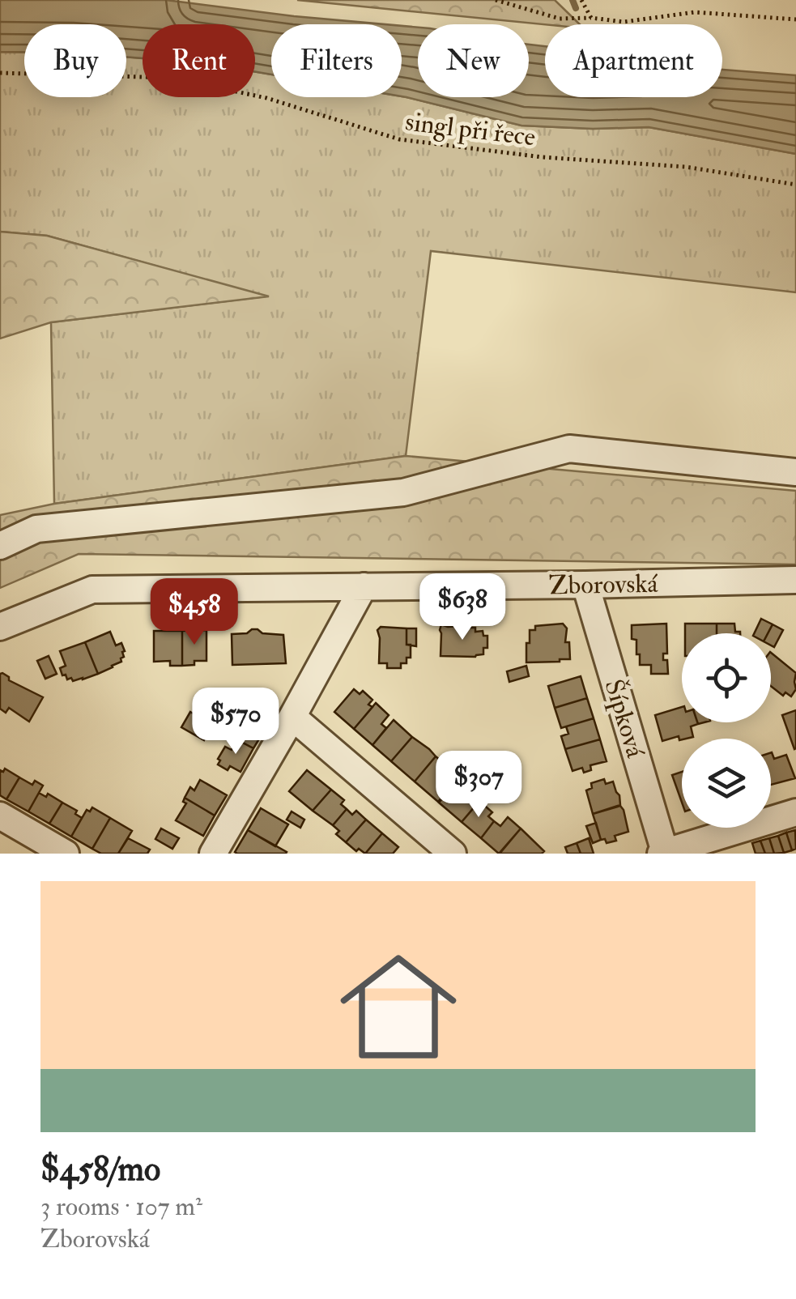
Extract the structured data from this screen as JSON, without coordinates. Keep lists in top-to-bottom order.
{
  "streets": {
    "street": ["Zborovská", "Šípková"],
    "path": ["singl při řece"]
  },
  "crossings": [
    ["Zborovská", "Šípková"]
  ],
  "page": {
    "chip": [
      "Buy",
      "Rent",
      "Filters",
      "New",
      "Apartment"
    ],
    "price": [
      "$638",
      "$458",
      "$570",
      "$307"
    ],
    "list": [
      {
        "name": "$458/mo",
        "note": "3 rooms · 107 m² · Zborovská"
      }
    ]
  }
}
